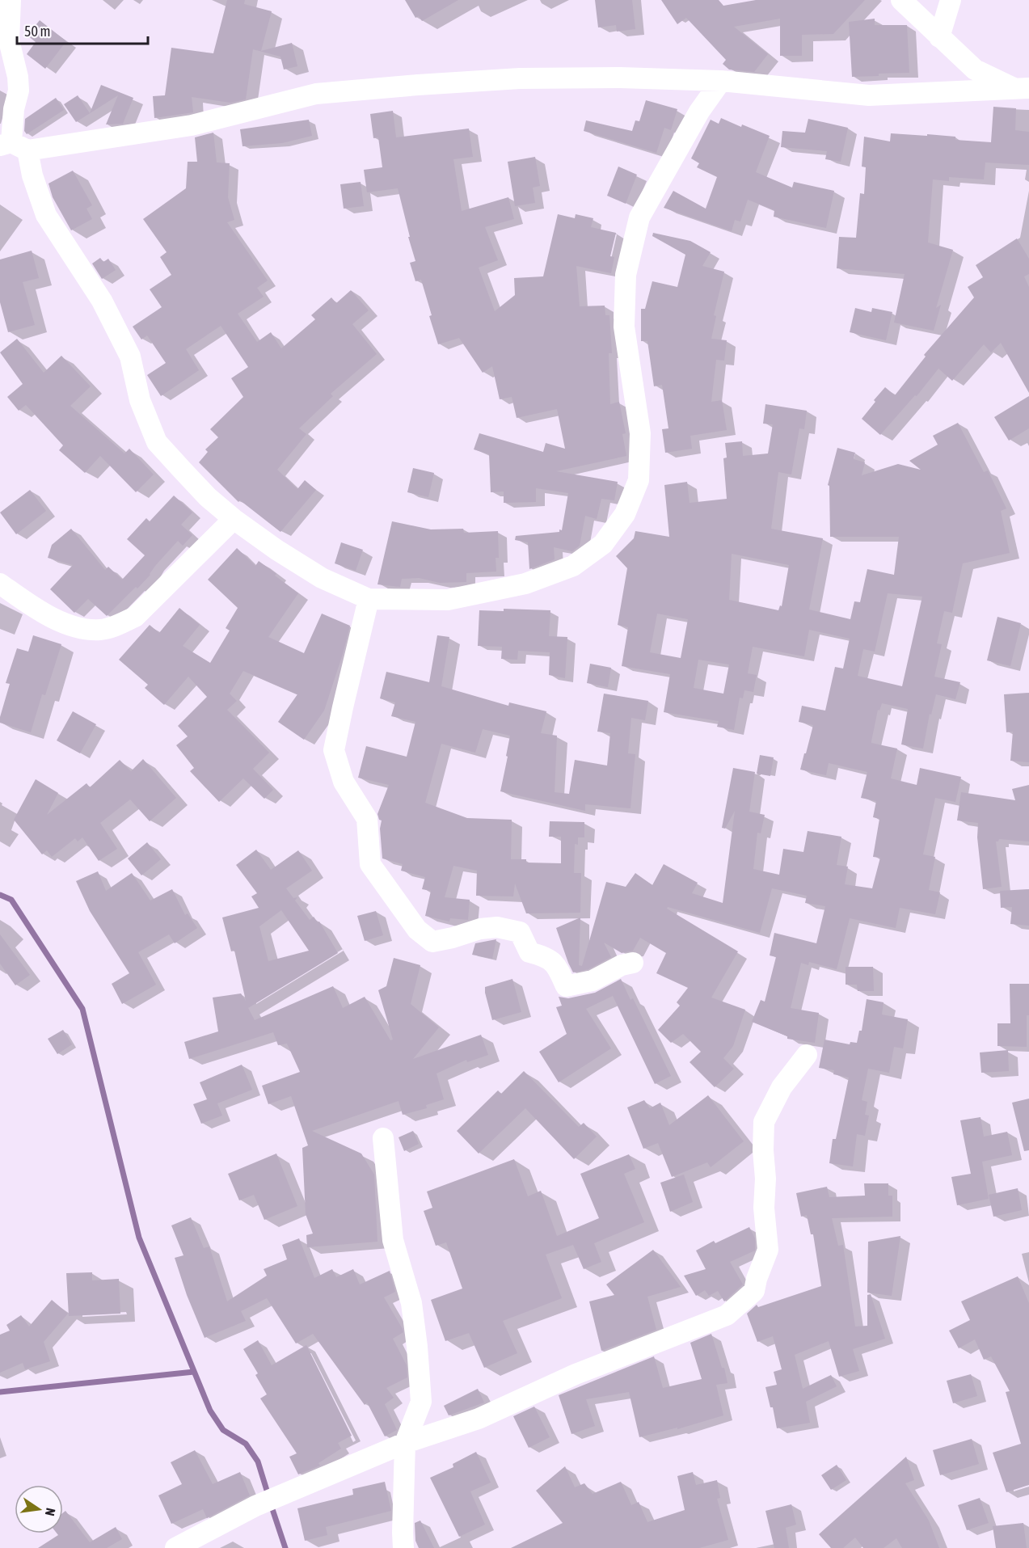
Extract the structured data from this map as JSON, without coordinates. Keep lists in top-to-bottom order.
{
  "scale_bar": "50 m",
  "north": "right"
}
